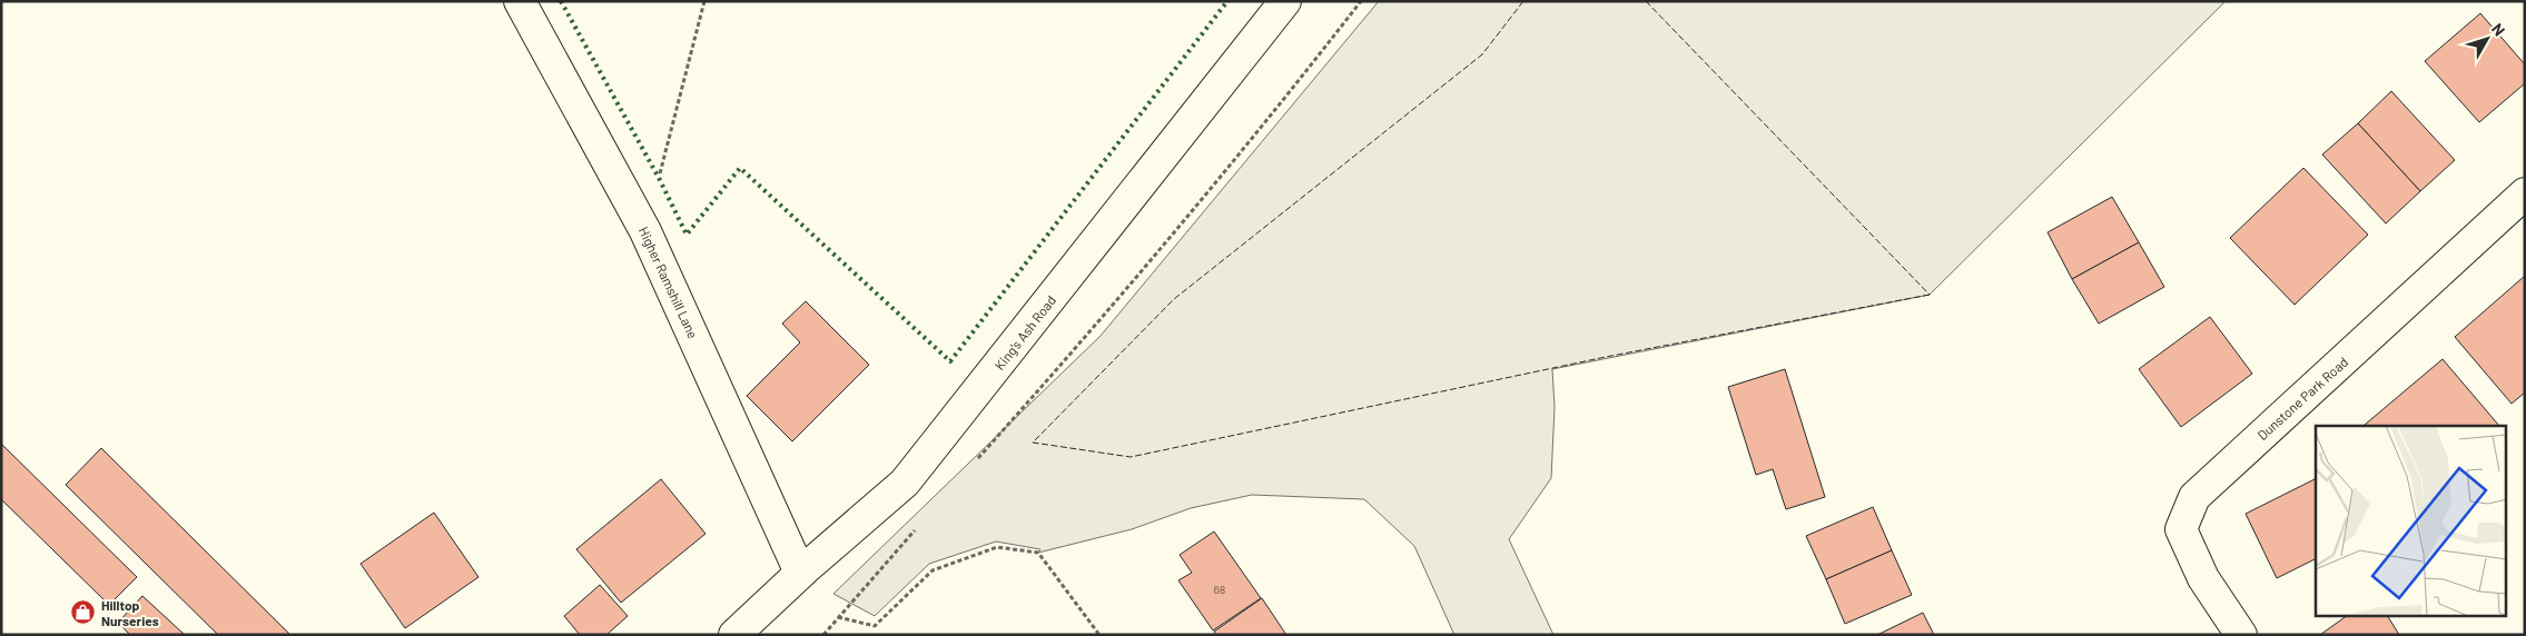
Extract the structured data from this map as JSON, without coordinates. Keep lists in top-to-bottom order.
{
  "streets": {
    "main road": ["Higher Ramshill Lane", "King's Ash Road", "Dunstone Park Road"]
  },
  "crossings": [
    ["Higher Ramshill Lane", "King's Ash Road"]
  ],
  "places": {
    "shop": ["Hilltop Nurseries"]
  },
  "house_numbers": ["68"],
  "north": "top right"
}
